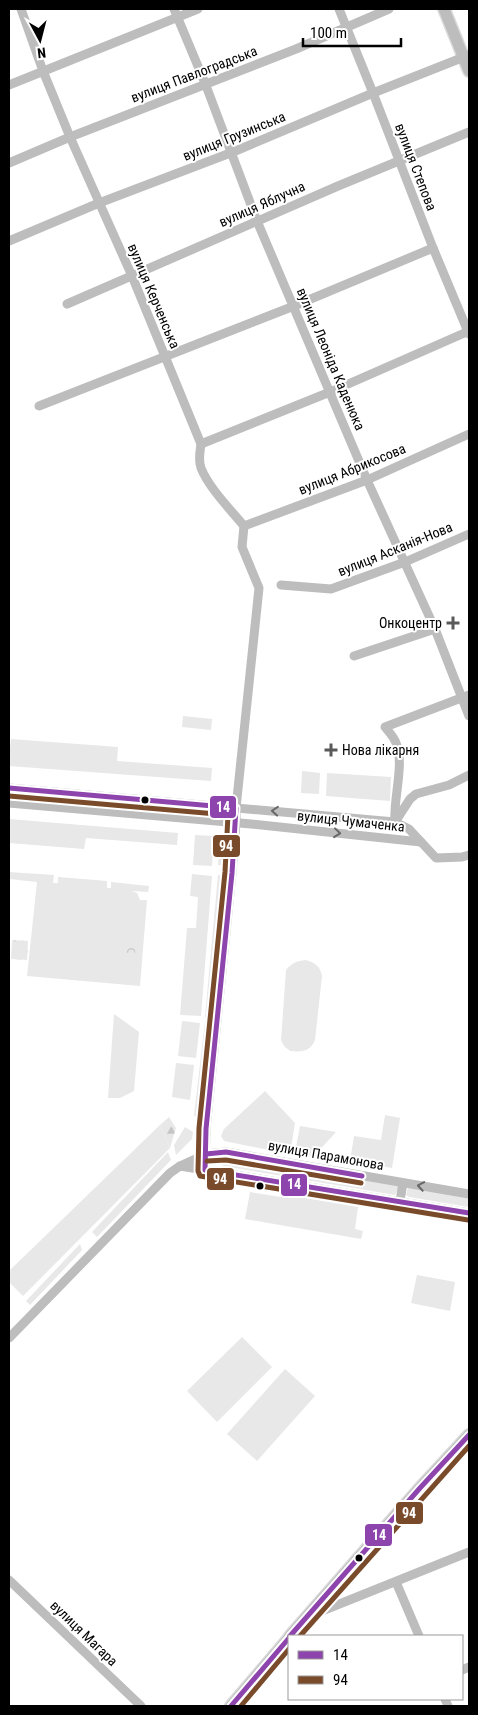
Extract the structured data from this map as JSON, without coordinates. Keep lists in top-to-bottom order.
{
  "streets": {
    "street": [
      "вулиця Павлоградська",
      "вулиця Грузинська",
      "вулиця Степова",
      "вулиця Яблучна",
      "вулиця Керченська",
      "вулиця Леоніда Каденюка",
      "вулиця Абрикосова",
      "вулиця Асканія-Нова",
      "вулиця Чумаченка",
      "вулиця Парамонова",
      "вулиця Магара"
    ]
  },
  "crossings": [
    ["вулиця Павлоградська", "вулиця Степова"],
    ["вулиця Павлоградська", "вулиця Керченська"],
    ["вулиця Павлоградська", "вулиця Леоніда Каденюка"],
    ["вулиця Грузинська", "вулиця Степова"],
    ["вулиця Грузинська", "вулиця Керченська"],
    ["вулиця Грузинська", "вулиця Леоніда Каденюка"],
    ["вулиця Степова", "вулиця Яблучна"],
    ["вулиця Яблучна", "вулиця Керченська"],
    ["вулиця Яблучна", "вулиця Леоніда Каденюка"],
    ["вулиця Керченська", "вулиця Абрикосова"],
    ["вулиця Леоніда Каденюка", "вулиця Абрикосова"],
    ["вулиця Леоніда Каденюка", "вулиця Асканія-Нова"]
  ],
  "places": {
    "health": ["Онкоцентр", "Нова лікарня"]
  },
  "lines": ["transit line 14", "transit line 94"],
  "legend": ["14", "94"],
  "scale_bar": "100 m",
  "north": "bottom"
}
